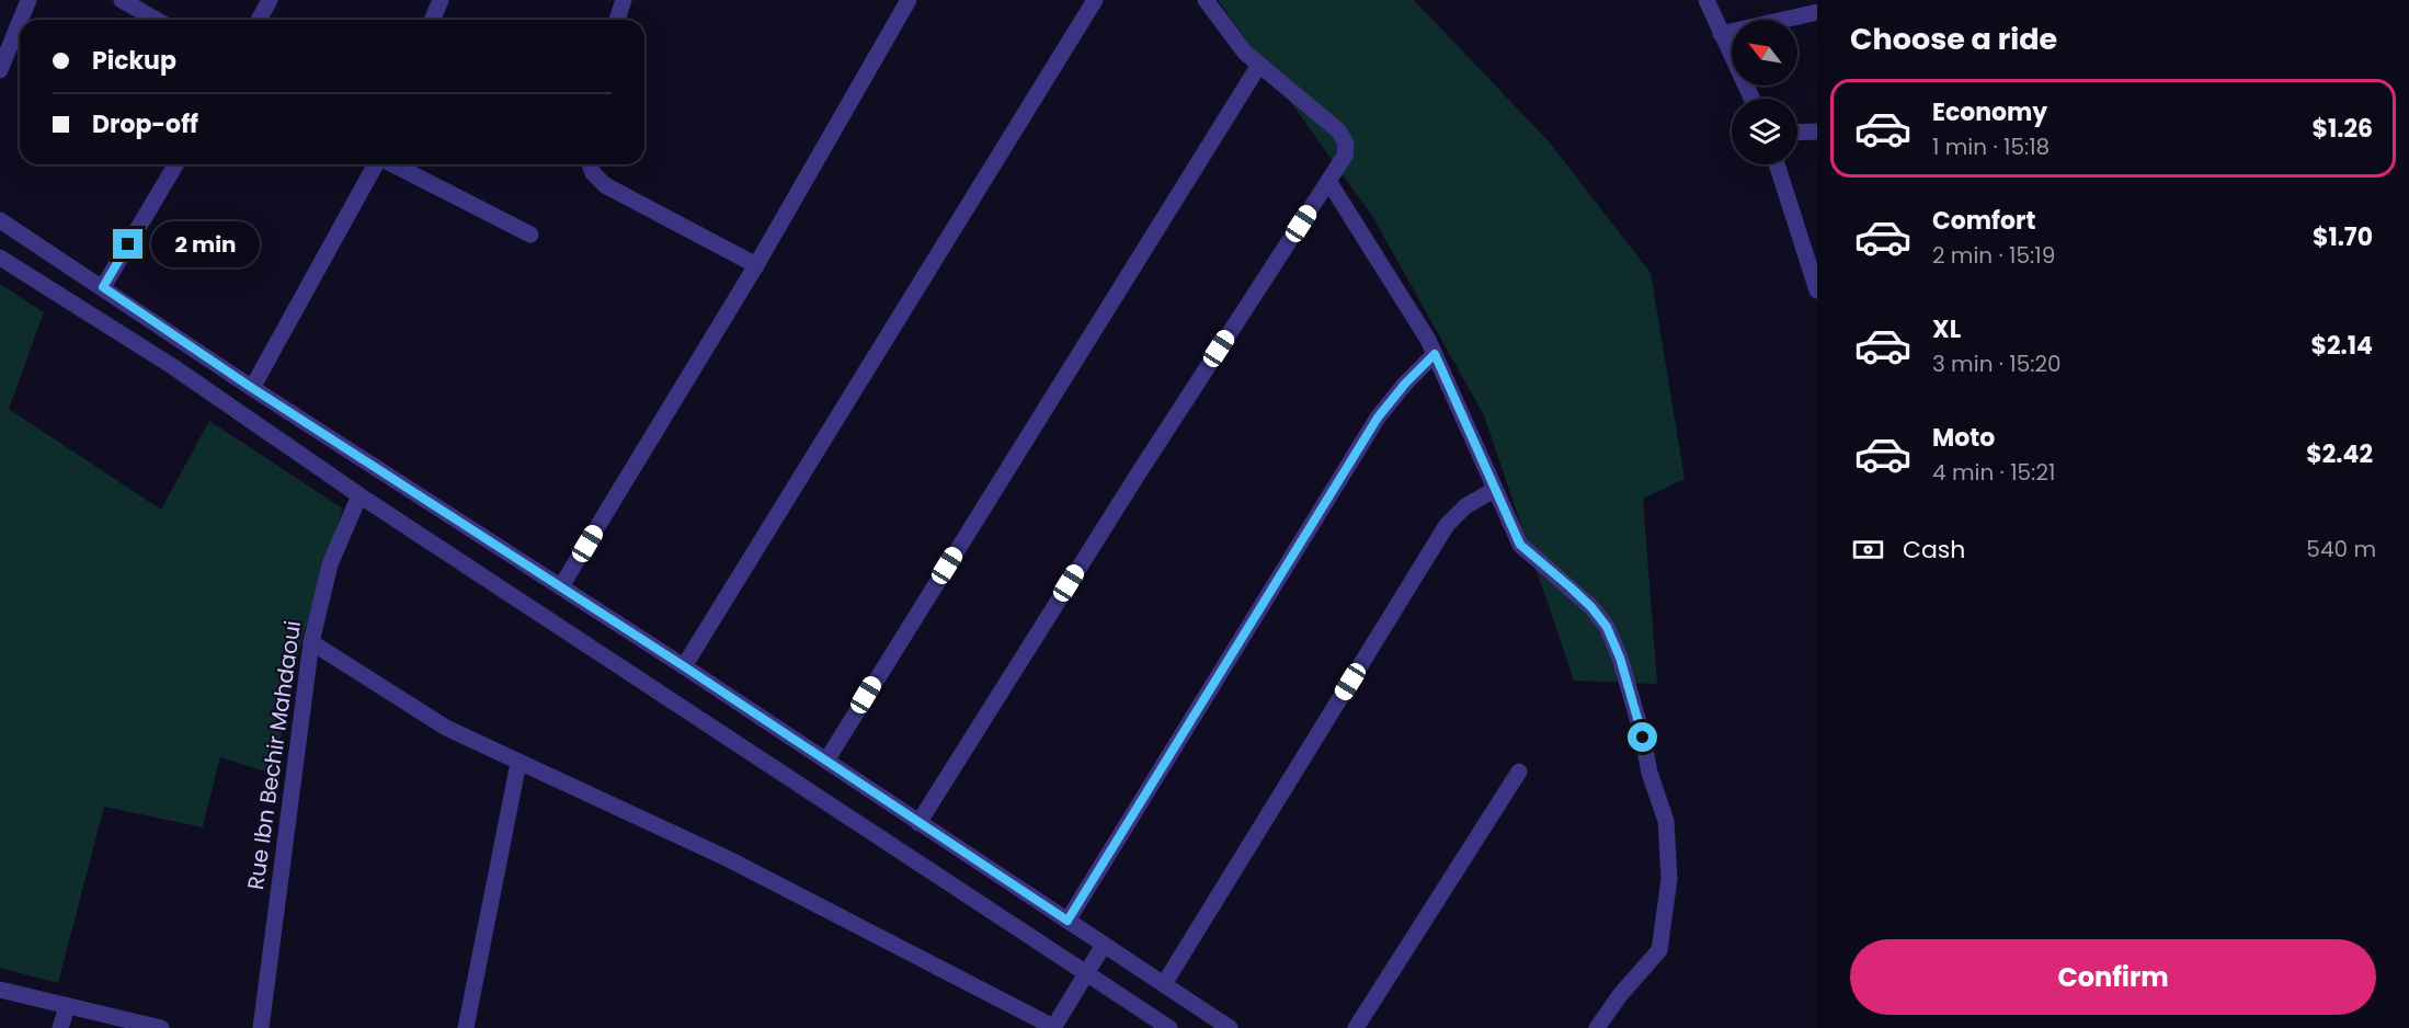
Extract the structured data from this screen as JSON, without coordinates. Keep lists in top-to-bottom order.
{
  "streets": {
    "street": ["Rue Ibn Bechir Mahdaoui"]
  },
  "north": "top left",
  "page": {
    "heading": "Choose a ride",
    "banner": ["Pickup", "Drop-off"],
    "list": [
      {
        "name": "Economy",
        "note": "1 min · 15:18",
        "value": "$1.26"
      },
      {
        "name": "Comfort",
        "note": "2 min · 15:19",
        "value": "$1.70"
      },
      {
        "name": "XL",
        "note": "3 min · 15:20",
        "value": "$2.14"
      },
      {
        "name": "Moto",
        "note": "4 min · 15:21",
        "value": "$2.42"
      }
    ],
    "bubble": "2 min",
    "pay": ["Cash", "540 m"],
    "buttons": "Confirm"
  }
}
